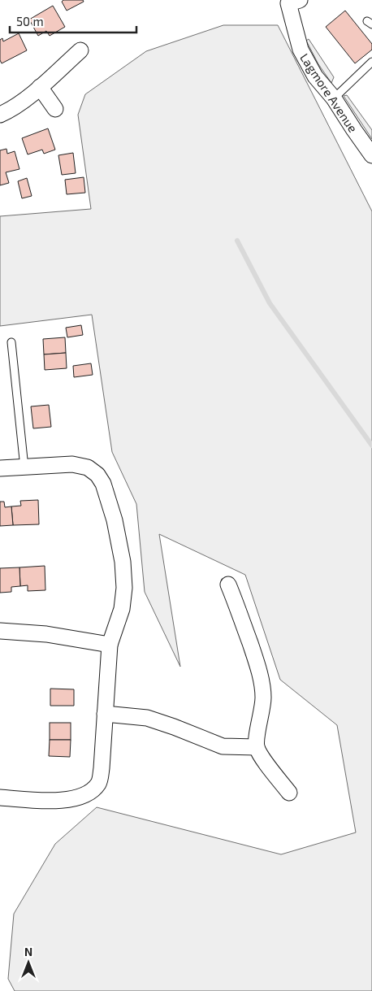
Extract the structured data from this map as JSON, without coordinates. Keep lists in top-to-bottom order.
{
  "streets": {
    "street": ["Lagmore Avenue"]
  },
  "scale_bar": "50 m",
  "north": "top"
}
